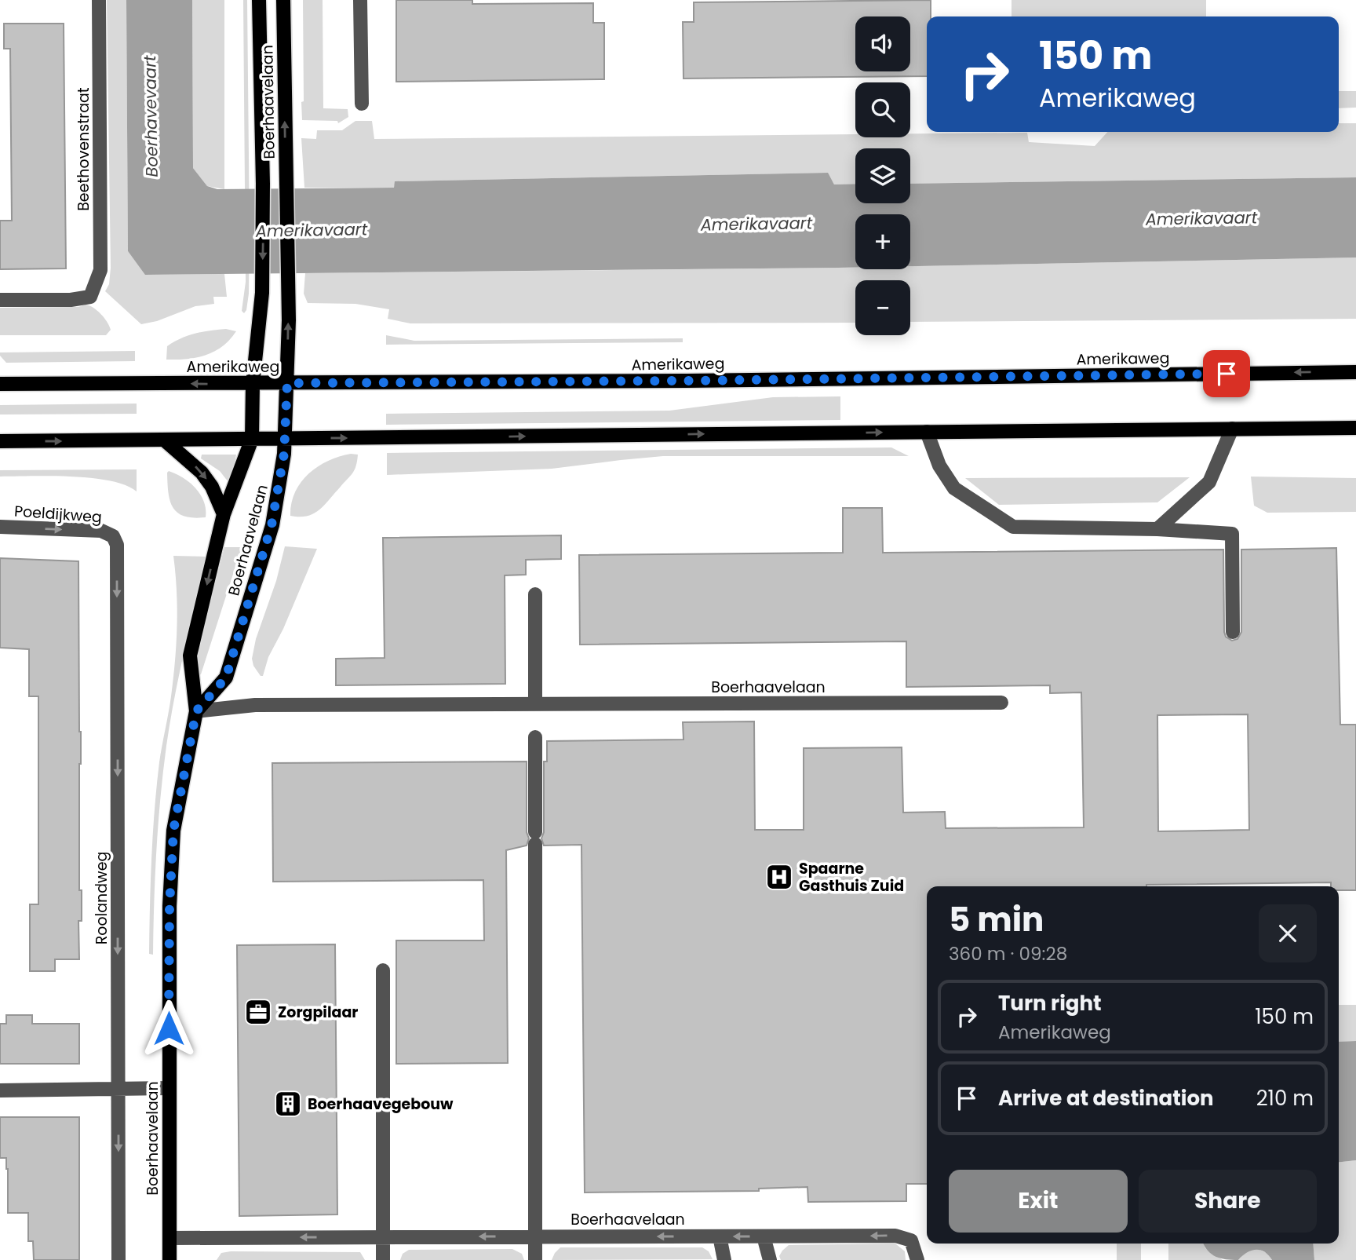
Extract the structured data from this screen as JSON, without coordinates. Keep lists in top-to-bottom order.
{
  "streets": {
    "main road": ["Boerhaavelaan", "Amerikaweg"],
    "street": ["Beethovenstraat", "Poeldijkweg", "Roolandweg"]
  },
  "crossings": [
    ["Boerhaavelaan", "Amerikaweg"],
    ["Poeldijkweg", "Roolandweg"]
  ],
  "one_way": ["Poeldijkweg", "Roolandweg"],
  "water": ["Boerhavevaart", "Amerikavaart"],
  "places": {
    "hospital": ["Spaarne Gasthuis Zuid"],
    "office": ["Zorgpilaar"],
    "building": ["Boerhaavegebouw"]
  },
  "page": {
    "map_buttons": ["+", "−"],
    "turn": ["150 m", "Amerikaweg"],
    "heading": ["5 min", "360 m · 09:28"],
    "list": [
      {
        "name": "Turn right",
        "note": "Amerikaweg",
        "value": "150 m"
      },
      {
        "name": "Arrive at destination",
        "value": "210 m"
      }
    ],
    "buttons": ["Exit", "Share"]
  }
}
